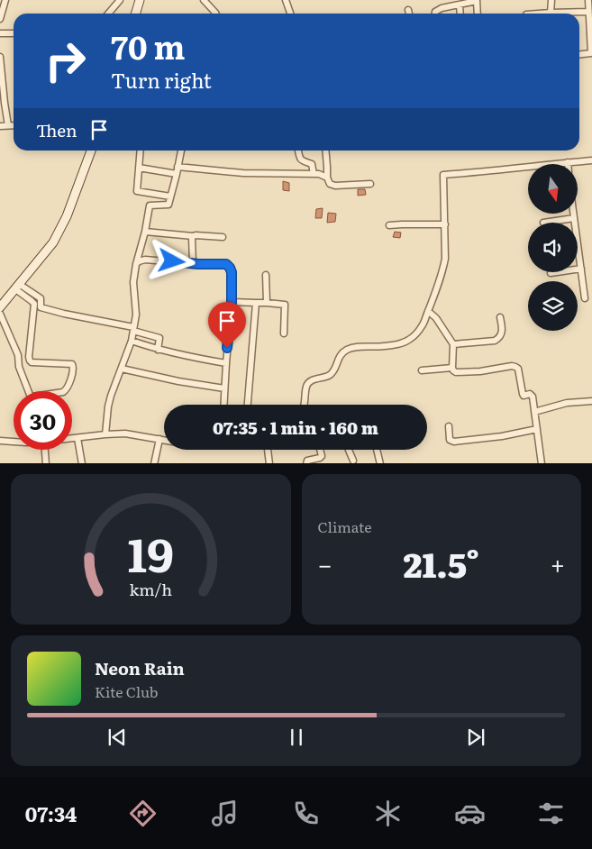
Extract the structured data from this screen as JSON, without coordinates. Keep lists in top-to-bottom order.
{
  "north": "bottom",
  "page": {
    "turn": ["70 m", "Turn right"],
    "then": "Then",
    "limit": "30",
    "trip": "07:35 · 1 min · 160 m",
    "tile": "Climate",
    "heat": ["−", "21.5°", "+"],
    "song": ["Neon Rain", "Kite Club"],
    "tabs": "07:34",
    "gauge": ["19", "km/h"]
  }
}
